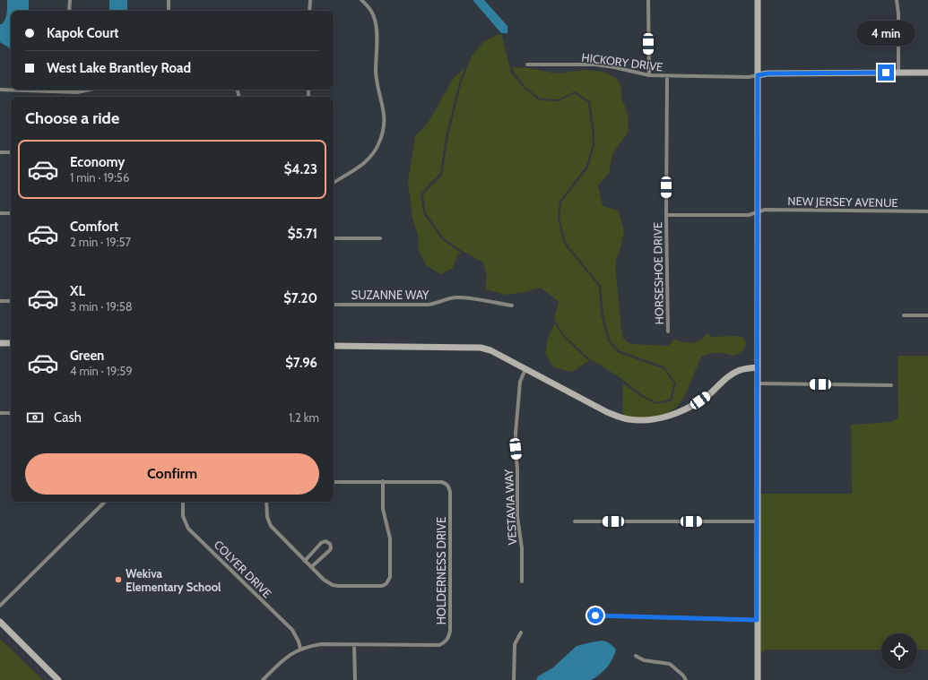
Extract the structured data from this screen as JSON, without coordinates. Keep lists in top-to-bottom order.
{
  "streets": {
    "street": [
      "HICKORY DRIVE",
      "NEW JERSEY AVENUE",
      "HORSESHOE DRIVE",
      "SUZANNE WAY",
      "VESTAVIA WAY",
      "COLYER DRIVE",
      "HOLDERNESS DRIVE"
    ]
  },
  "crossings": [
    ["HICKORY DRIVE", "HORSESHOE DRIVE"],
    ["NEW JERSEY AVENUE", "HORSESHOE DRIVE"],
    ["COLYER DRIVE", "HOLDERNESS DRIVE"]
  ],
  "places": ["Wekiva Elementary School"],
  "page": {
    "banner": ["Kapok Court", "West Lake Brantley Road"],
    "bubble": "4 min",
    "heading": "Choose a ride",
    "list": [
      {
        "name": "Economy",
        "note": "1 min · 19:56",
        "value": "$4.23"
      },
      {
        "name": "Comfort",
        "note": "2 min · 19:57",
        "value": "$5.71"
      },
      {
        "name": "XL",
        "note": "3 min · 19:58",
        "value": "$7.20"
      },
      {
        "name": "Green",
        "note": "4 min · 19:59",
        "value": "$7.96"
      }
    ],
    "pay": ["Cash", "1.2 km"],
    "buttons": "Confirm"
  }
}
